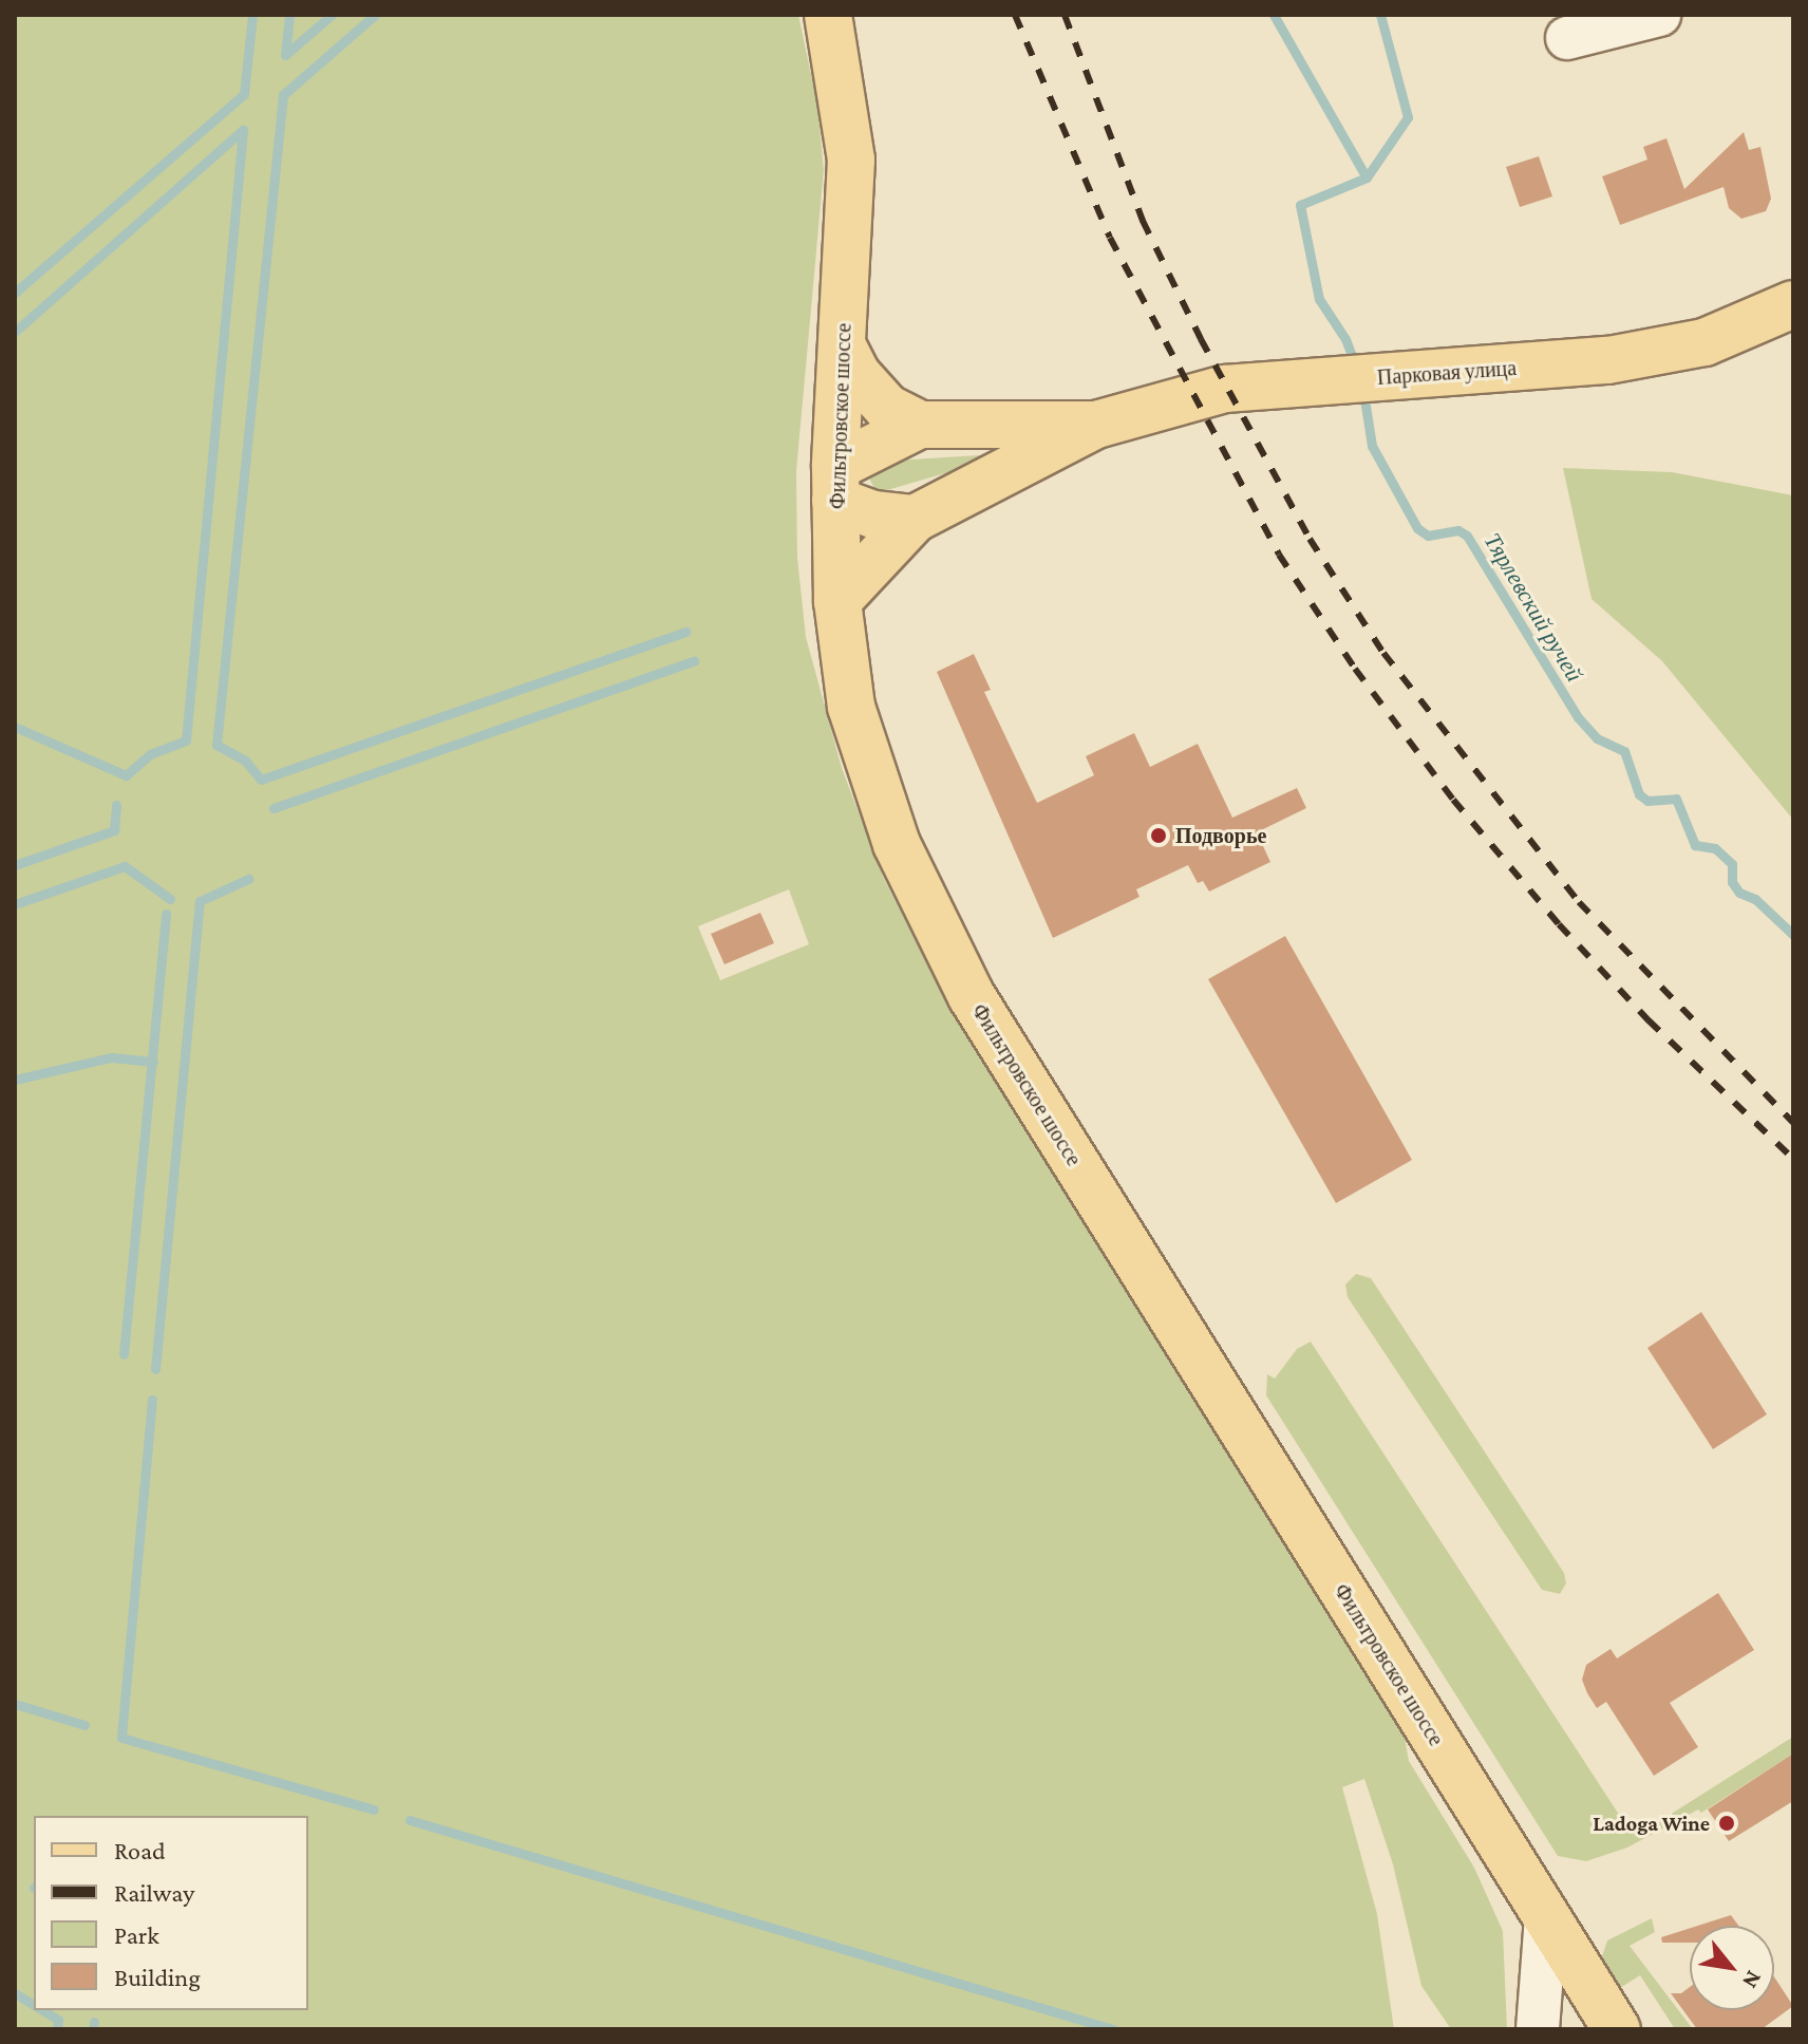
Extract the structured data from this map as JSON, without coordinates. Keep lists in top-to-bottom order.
{
  "streets": {
    "main road": ["Парковая улица", "Фильтровское шоссе"]
  },
  "crossings": [
    ["Парковая улица", "Фильтровское шоссе"]
  ],
  "water": ["Тярлевский ручей"],
  "places": ["Подворье", "Ladoga Wine"],
  "legend": [
    "Road",
    "Railway",
    "Park",
    "Building"
  ],
  "north": "bottom right"
}
